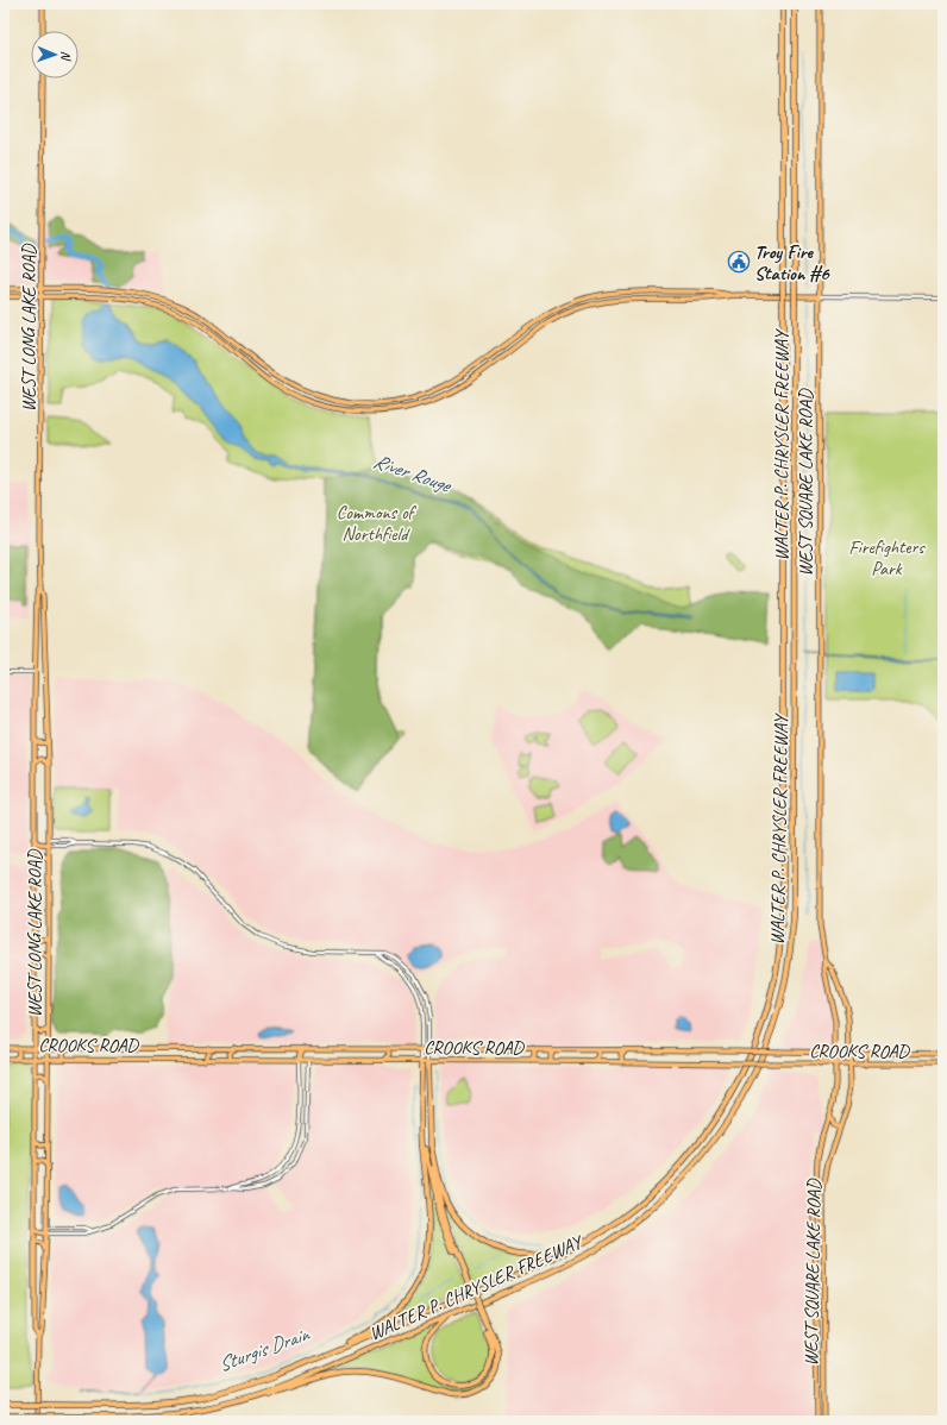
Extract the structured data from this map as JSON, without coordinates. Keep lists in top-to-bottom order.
{
  "streets": {
    "highway": ["WALTER P. CHRYSLER FREEWAY"],
    "main road": ["WEST LONG LAKE ROAD", "WEST SQUARE LAKE ROAD", "CROOKS ROAD"]
  },
  "crossings": [
    ["WEST LONG LAKE ROAD", "CROOKS ROAD"],
    ["WEST SQUARE LAKE ROAD", "CROOKS ROAD"]
  ],
  "water": ["River Rouge", "Sturgis Drain"],
  "parks": ["Commons of Northfield", "Firefighters Park"],
  "places": {
    "public building": ["Troy Fire Station #6"]
  },
  "north": "right"
}
